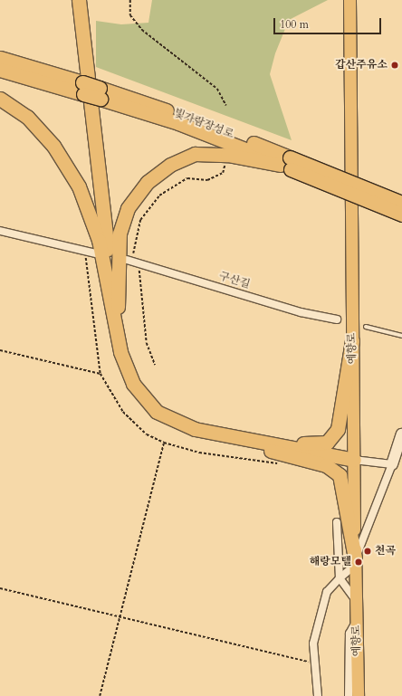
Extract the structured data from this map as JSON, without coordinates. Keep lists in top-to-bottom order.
{
  "streets": {
    "highway": ["빛가람장성로"],
    "main road": ["예향로"],
    "street": ["구산길"]
  },
  "places": ["갑산주유소", "천곡", "해랑모텔"],
  "scale_bar": "100 m"
}
